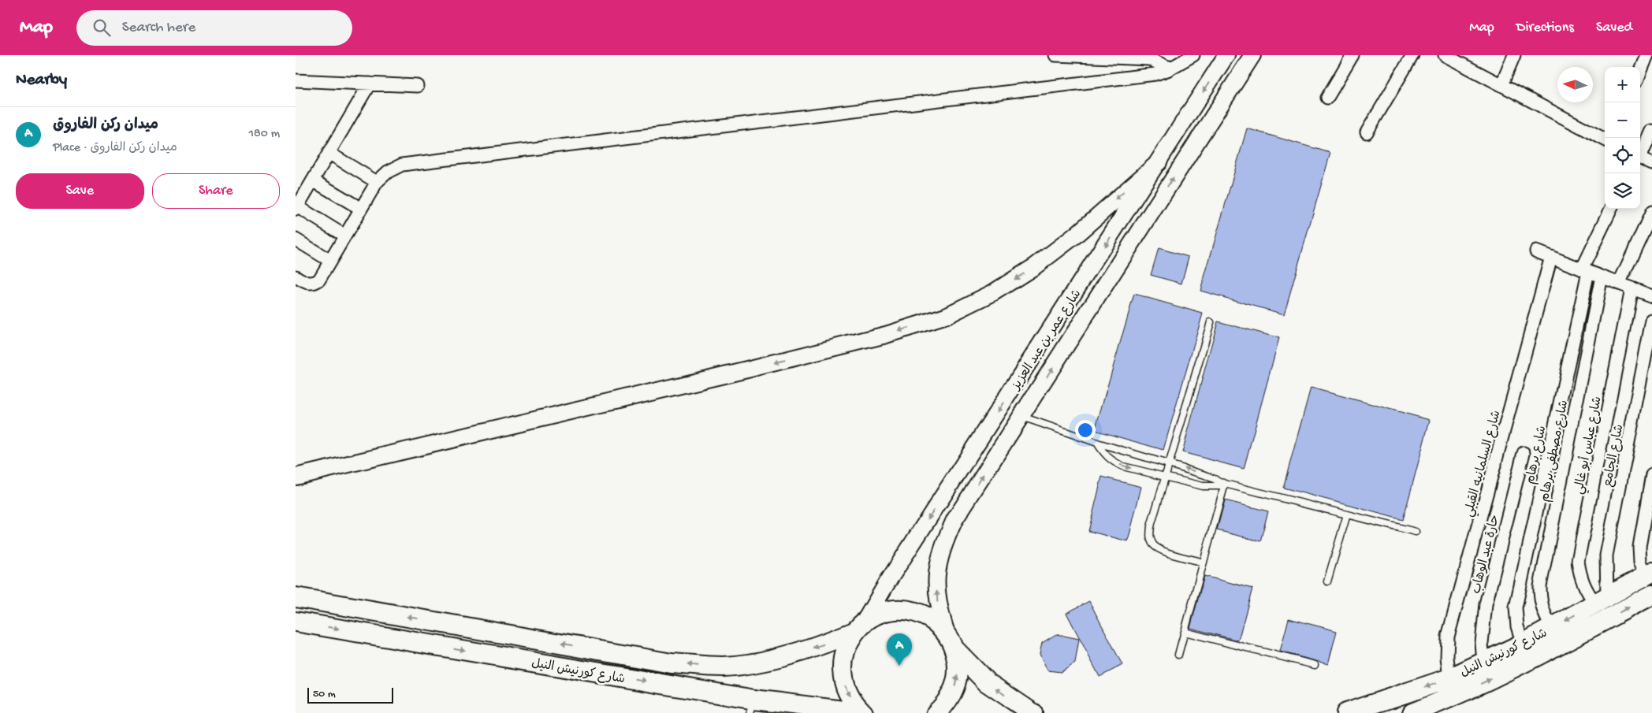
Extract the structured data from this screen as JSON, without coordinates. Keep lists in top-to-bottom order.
{
  "streets": {
    "highway": ["شارع كورنيش النيل"],
    "main road": ["شارع عمر بن عبد العزيز"],
    "street": [
      "شارع عباس أبو غالي",
      "شارع مصطفى برهام",
      "شارع برهام",
      "شارع الجامع",
      "شارع السلمانيه القبلي",
      "حارة عبد الوهاب"
    ]
  },
  "crossings": [
    ["شارع عمر بن عبد العزيز", "شارع كورنيش النيل"],
    ["شارع عباس أبو غالي", "شارع الجامع"],
    ["شارع عباس أبو غالي", "شارع كورنيش النيل"],
    ["شارع مصطفى برهام", "شارع كورنيش النيل"],
    ["شارع برهام", "شارع كورنيش النيل"],
    ["شارع الجامع", "شارع كورنيش النيل"],
    ["شارع السلمانيه القبلي", "شارع كورنيش النيل"],
    ["حارة عبد الوهاب", "شارع كورنيش النيل"]
  ],
  "scale_bar": "50 m",
  "north": "left",
  "page": {
    "header": "Map",
    "search": "Search here",
    "nav": ["Map", "Directions", "Saved"],
    "heading": "Nearby",
    "map_buttons": ["+", "−"],
    "list": [
      {
        "mark": "A",
        "name": "ميدان ركن الفاروق",
        "note": "Place · ميدان ركن الفاروق",
        "value": "180 m"
      }
    ],
    "buttons": ["Save", "Share"],
    "pins": "A",
    "scale": "50 m"
  }
}
